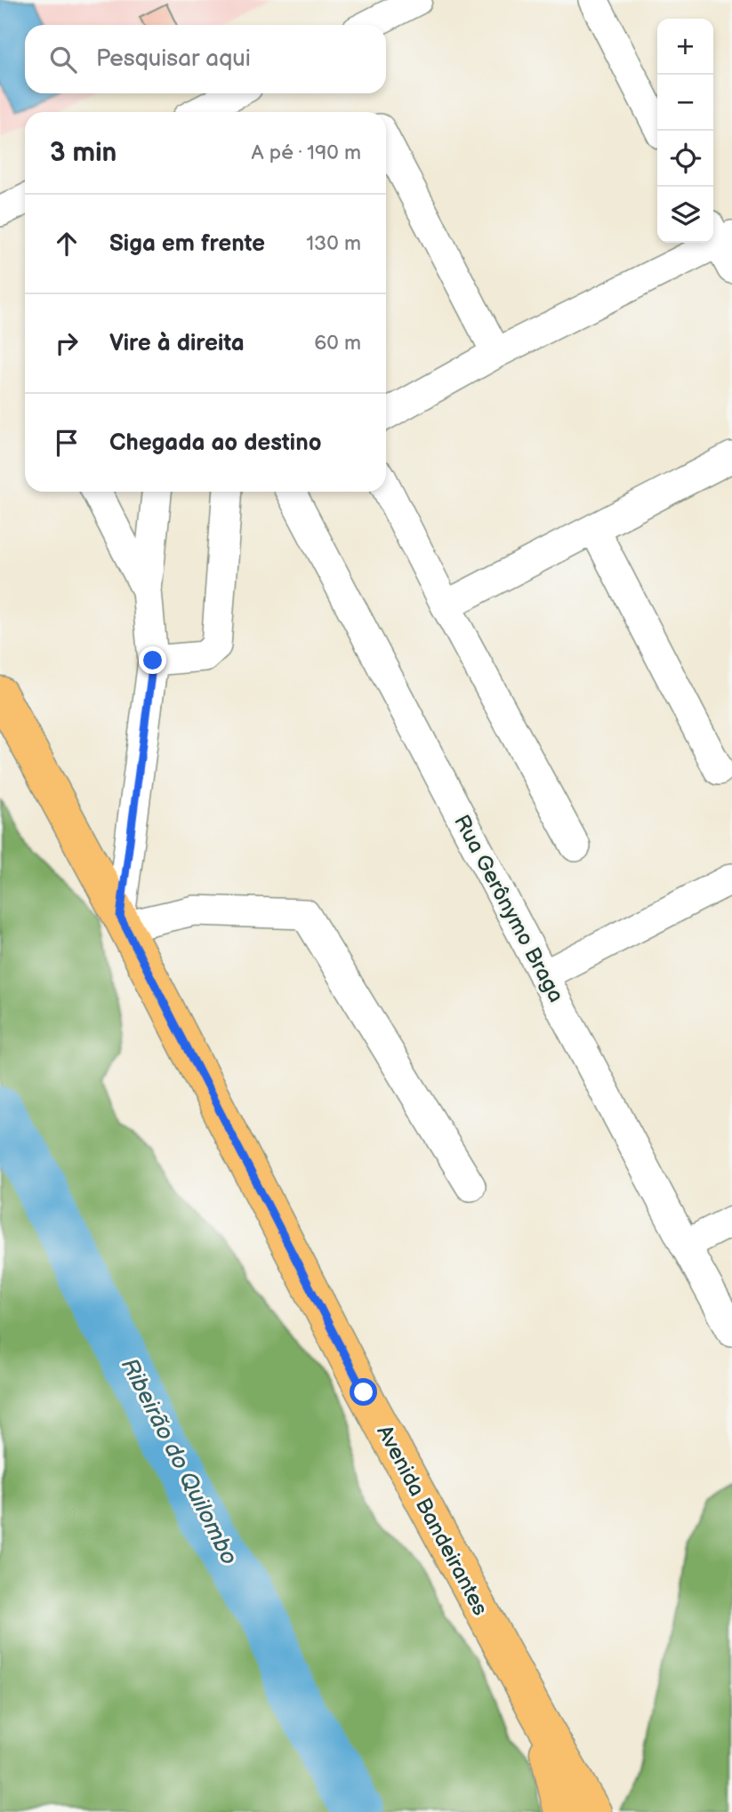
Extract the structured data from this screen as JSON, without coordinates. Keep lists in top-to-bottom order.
{
  "streets": {
    "main road": ["Avenida Bandeirantes"],
    "street": ["Rua Gerônymo Braga"]
  },
  "water": ["Ribeirão do Quilombo"],
  "page": {
    "map_buttons": ["+", "−"],
    "search": "Pesquisar aqui",
    "heading": ["3 min", "A pé · 190 m"],
    "list": [
      ["Siga em frente", "130 m"],
      ["Vire à direita", "60 m"],
      "Chegada ao destino"
    ]
  }
}
